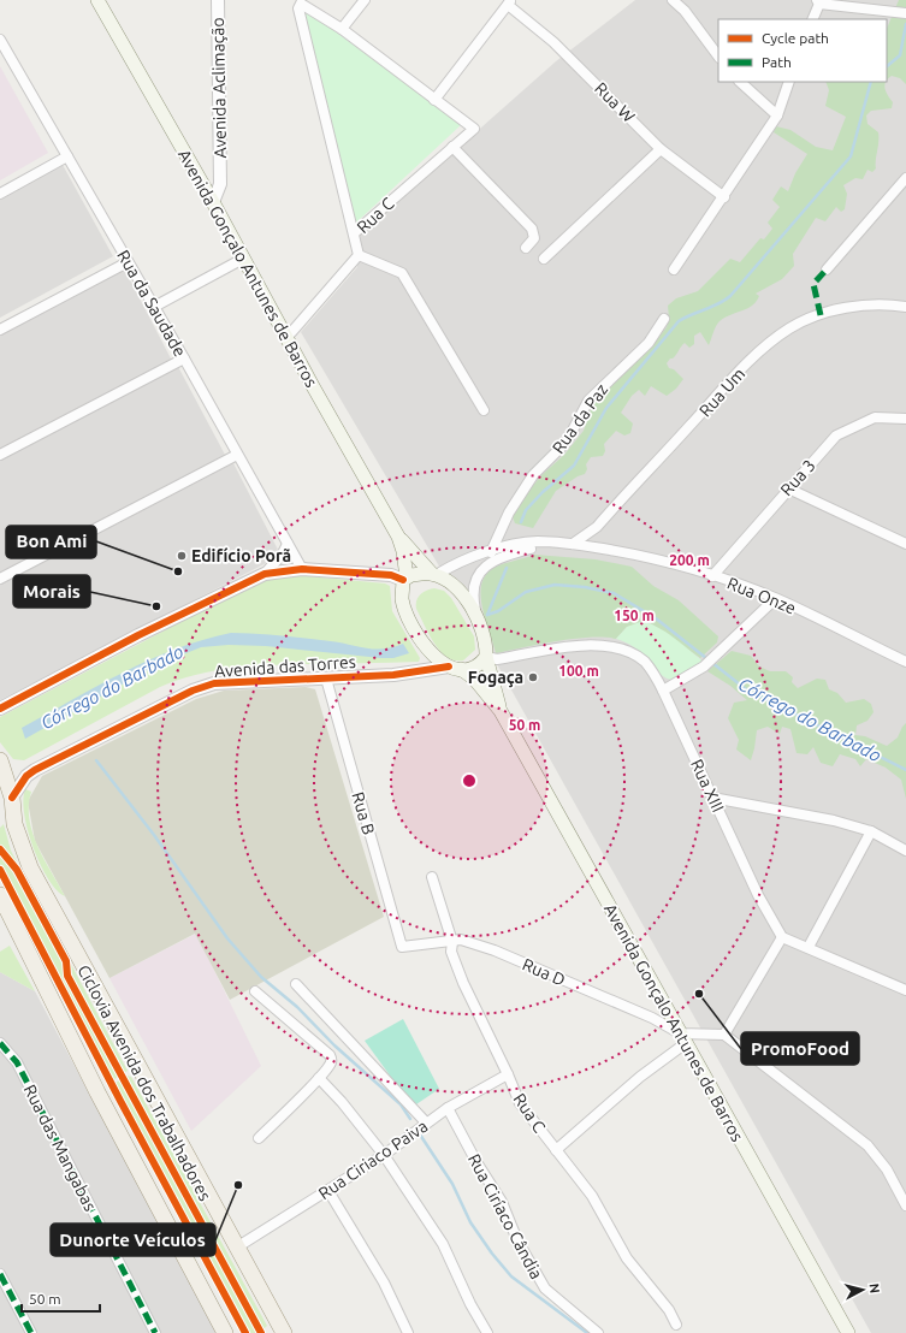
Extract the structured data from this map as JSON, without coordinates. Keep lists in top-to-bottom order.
{
  "streets": {
    "main road": ["Avenida Gonçalo Antunes de Barros"],
    "street": [
      "Avenida Aclimação",
      "Rua W",
      "Rua C",
      "Rua da Saudade",
      "Rua Um",
      "Rua da Paz",
      "Rua 3",
      "Rua Onze",
      "Avenida das Torres",
      "Rua XIII",
      "Rua B",
      "Rua D",
      "Rua das Mangabas",
      "Rua Ciriaco Paiva",
      "Rua Ciríaco Cândia"
    ],
    "cycle path": ["Ciclovia Avenida dos Trabalhadores"]
  },
  "crossings": [
    ["Avenida Aclimação", "Avenida Gonçalo Antunes de Barros"],
    ["Rua C", "Avenida Gonçalo Antunes de Barros"],
    ["Rua C", "Rua D"],
    ["Rua C", "Rua Ciriaco Paiva"],
    ["Avenida Gonçalo Antunes de Barros", "Rua Onze"],
    ["Avenida Gonçalo Antunes de Barros", "Avenida das Torres"],
    ["Avenida Gonçalo Antunes de Barros", "Rua XIII"],
    ["Avenida Gonçalo Antunes de Barros", "Rua D"],
    ["Rua Um", "Rua Onze"],
    ["Rua da Paz", "Rua Onze"],
    ["Rua 3", "Rua Onze"],
    ["Avenida das Torres", "Rua B"],
    ["Rua B", "Rua D"],
    ["Rua Ciriaco Paiva", "Rua Ciríaco Cândia"]
  ],
  "water": ["Córrego do Barbado"],
  "places": [
    "Edifício Porã",
    "Bon Ami",
    "Morais",
    "Fogaça",
    "PromoFood",
    "Dunorte Veículos"
  ],
  "legend": ["Cycle path", "Path"],
  "scale_bar": "50 m",
  "north": "right",
  "rings": [
    "200 m",
    "150 m",
    "100 m",
    "50 m"
  ]
}
